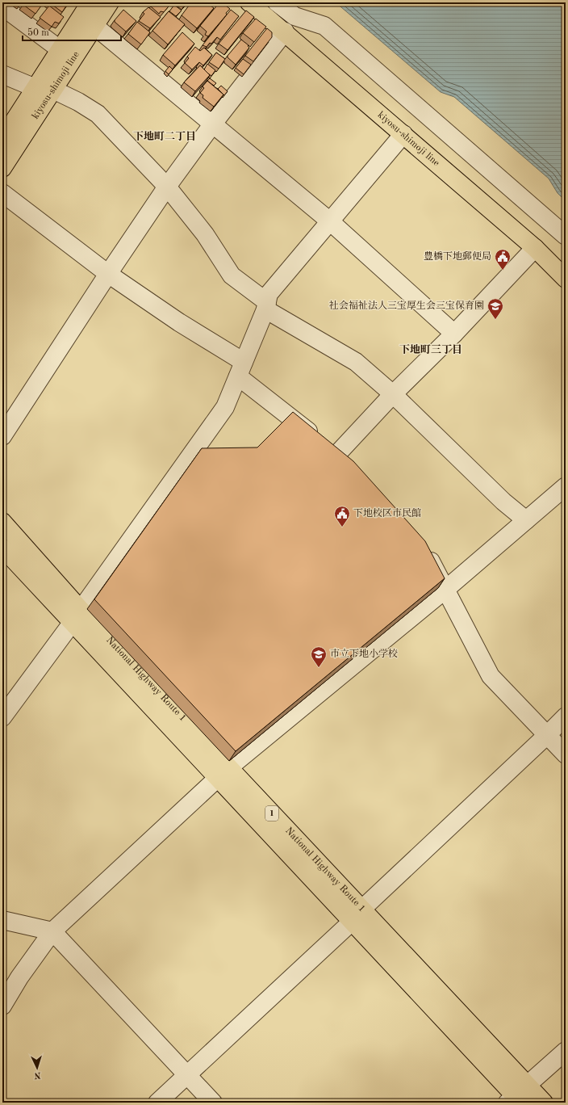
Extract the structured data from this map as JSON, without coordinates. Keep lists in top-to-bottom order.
{
  "streets": {
    "main road": ["kiyosu-shimoji line", "National Highway Route 1", "1"]
  },
  "districts": ["下地町二丁目", "下地町三丁目"],
  "places": {
    "public building": ["豊橋下地郵便局", "下地校区市民館"],
    "school or university": ["社会福祉法人三宝厚生会三宝保育園", "市立下地小学校"]
  },
  "scale_bar": "50 m",
  "north": "bottom"
}
